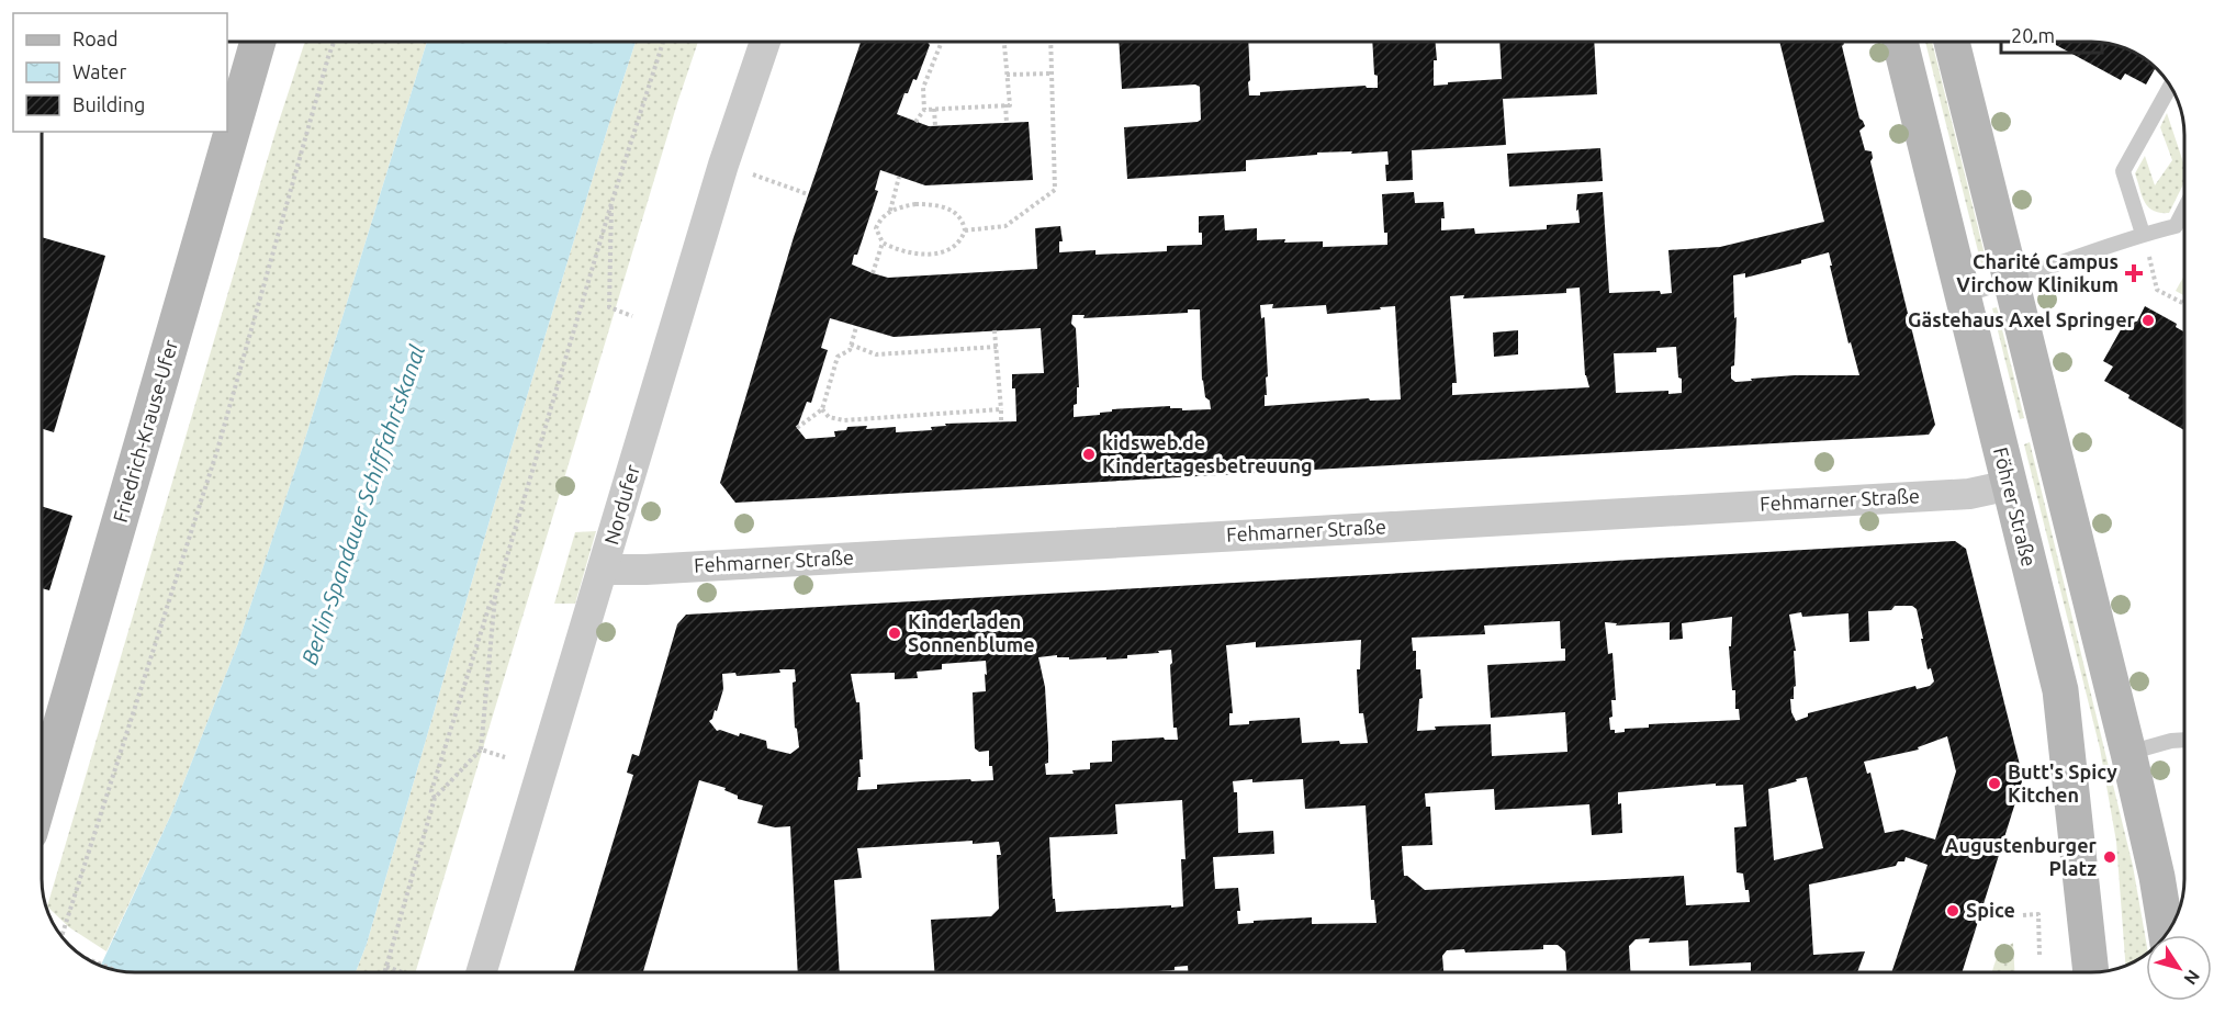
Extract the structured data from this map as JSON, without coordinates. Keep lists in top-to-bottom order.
{
  "streets": {
    "main road": ["Friedrich-Krause-Ufer", "Föhrer Straße"],
    "street": ["Fehmarner Straße", "Nordufer"]
  },
  "crossings": [
    ["Fehmarner Straße", "Nordufer"],
    ["Fehmarner Straße", "Föhrer Straße"]
  ],
  "water": ["Berlin-Spandauer Schifffahrtskanal"],
  "places": {
    "health": ["Charité Campus Virchow Klinikum"],
    "other": [
      "Gästehaus Axel Springer",
      "kidsweb.de Kindertagesbetreuung",
      "Kinderladen Sonnenblume",
      "Butt's Spicy Kitchen",
      "Augustenburger Platz",
      "Spice"
    ]
  },
  "legend": ["Road", "Water", "Building"],
  "scale_bar": "20 m",
  "north": "bottom right"
}
